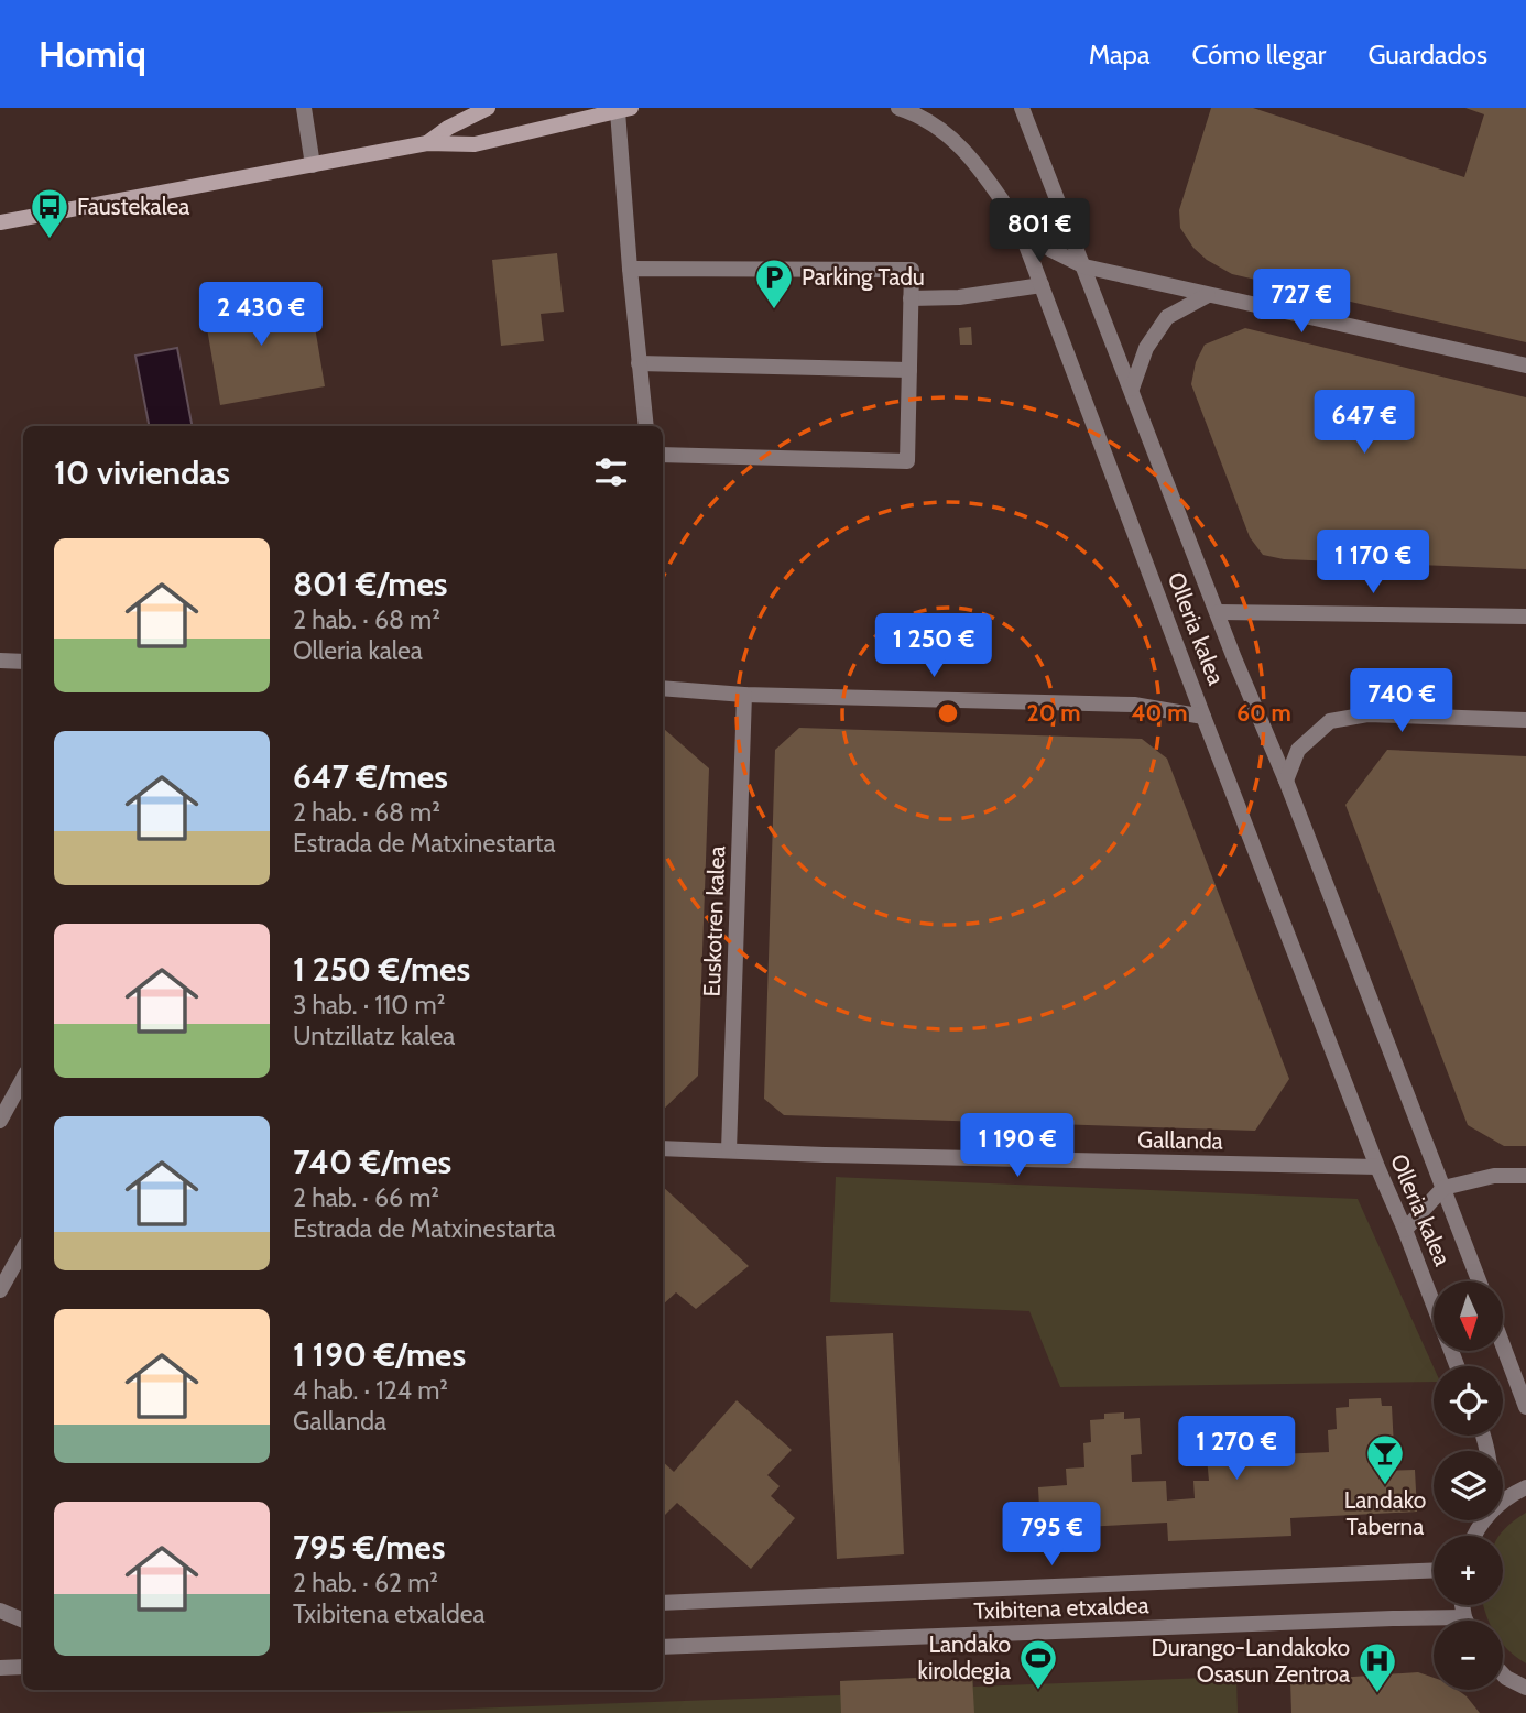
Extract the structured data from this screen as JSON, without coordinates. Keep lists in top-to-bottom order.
{
  "streets": {
    "street": [
      "Olleria kalea",
      "Euskotren kalea",
      "Gallanda",
      "Txibitena etxaldea"
    ]
  },
  "crossings": [
    ["Olleria kalea", "Gallanda"],
    ["Euskotren kalea", "Gallanda"]
  ],
  "places": {
    "bus stop": ["Faustekalea"],
    "parking": ["Parking Tadu"],
    "bar": ["Landako Taberna"],
    "sports": ["Landako kiroldegia"],
    "hospital": ["Durango-Landakoko Osasun Zentroa"]
  },
  "north": "bottom",
  "page": {
    "header": "Homiq",
    "nav": ["Mapa", "Cómo llegar", "Guardados"],
    "price": [
      "801 €",
      "727 €",
      "2 430 €",
      "647 €",
      "1 170 €",
      "1 250 €",
      "740 €",
      "1 190 €",
      "1 270 €",
      "795 €"
    ],
    "heading": "10 viviendas",
    "list": [
      {
        "name": "801 €/mes",
        "note": "2 hab. · 68 m² · Olleria kalea"
      },
      {
        "name": "647 €/mes",
        "note": "2 hab. · 68 m² · Estrada de Matxinestarta"
      },
      {
        "name": "1 250 €/mes",
        "note": "3 hab. · 110 m² · Untzillatz kalea"
      },
      {
        "name": "740 €/mes",
        "note": "2 hab. · 66 m² · Estrada de Matxinestarta"
      },
      {
        "name": "1 190 €/mes",
        "note": "4 hab. · 124 m² · Gallanda"
      },
      {
        "name": "795 €/mes",
        "note": "2 hab. · 62 m² · Txibitena etxaldea"
      }
    ],
    "map_buttons": ["+", "−"]
  },
  "rings": ["20 m", "40 m", "60 m"]
}
